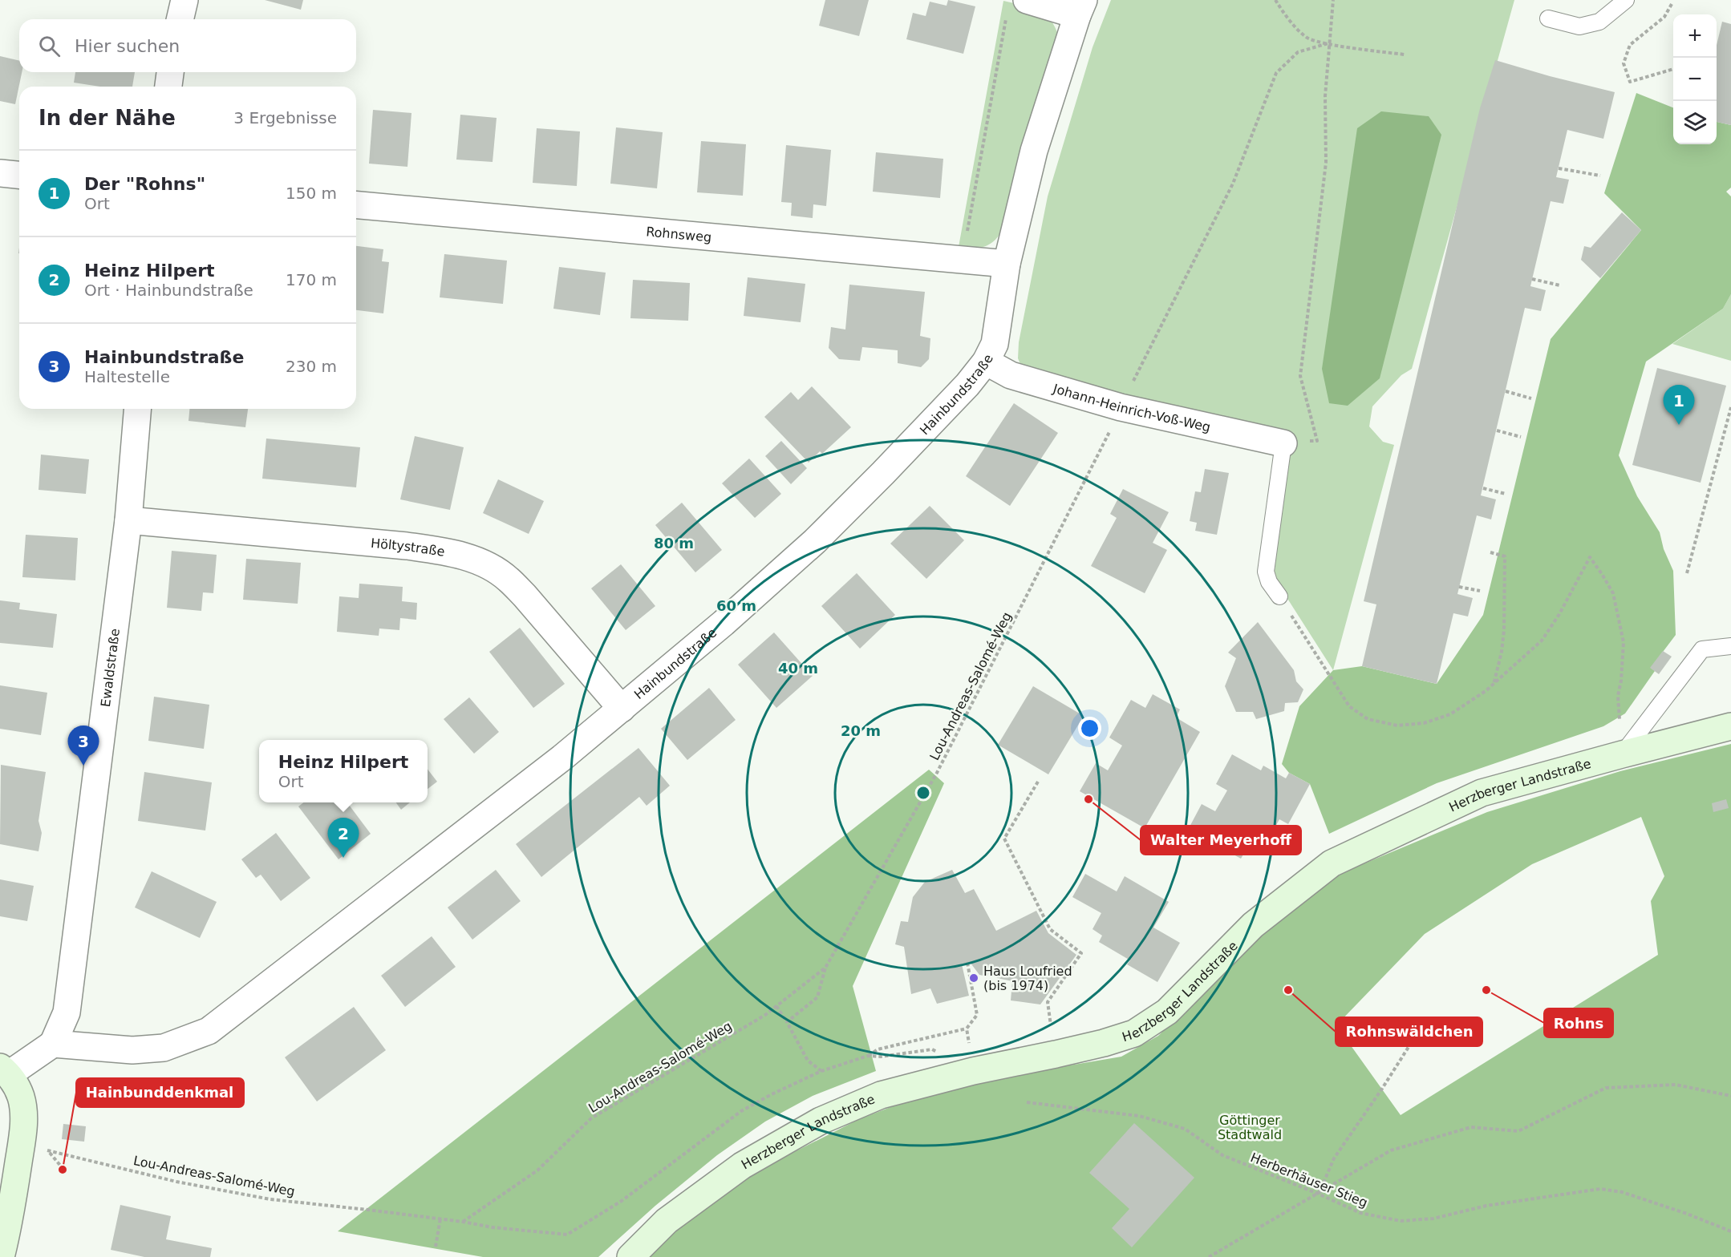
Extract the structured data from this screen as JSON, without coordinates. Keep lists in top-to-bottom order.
{
  "streets": {
    "street": [
      "Rohnsweg",
      "Hainbundstraße",
      "Johann-Heinrich-Voß-Weg",
      "Höltystraße",
      "Ewaldstraße",
      "Herzberger Landstraße"
    ],
    "path": ["Lou-Andreas-Salomé-Weg", "Herberhäuser Stieg"]
  },
  "crossings": [
    ["Rohnsweg", "Hainbundstraße"],
    ["Hainbundstraße", "Johann-Heinrich-Voß-Weg"],
    ["Hainbundstraße", "Höltystraße"],
    ["Hainbundstraße", "Ewaldstraße"],
    ["Johann-Heinrich-Voß-Weg", "Lou-Andreas-Salomé-Weg"],
    ["Höltystraße", "Ewaldstraße"]
  ],
  "parks": ["Göttinger Stadtwald"],
  "places": [
    "Walter Meyerhoff",
    "Haus Loufried (bis 1974)",
    "Rohnswäldchen",
    "Rohns",
    "Hainbunddenkmal"
  ],
  "page": {
    "map_buttons": ["+", "−"],
    "search": "Hier suchen",
    "heading": ["In der Nähe", "3 Ergebnisse"],
    "list": [
      {
        "mark": "1",
        "name": "Der \"Rohns\"",
        "note": "Ort",
        "value": "150 m"
      },
      {
        "mark": "2",
        "name": "Heinz Hilpert",
        "note": "Ort · Hainbundstraße",
        "value": "170 m"
      },
      {
        "mark": "3",
        "name": "Hainbundstraße",
        "note": "Haltestelle",
        "value": "230 m"
      }
    ],
    "pins": ["1", "3", "2"],
    "popup": ["Heinz Hilpert", "Ort"]
  },
  "rings": [
    "80 m",
    "60 m",
    "40 m",
    "20 m"
  ]
}
